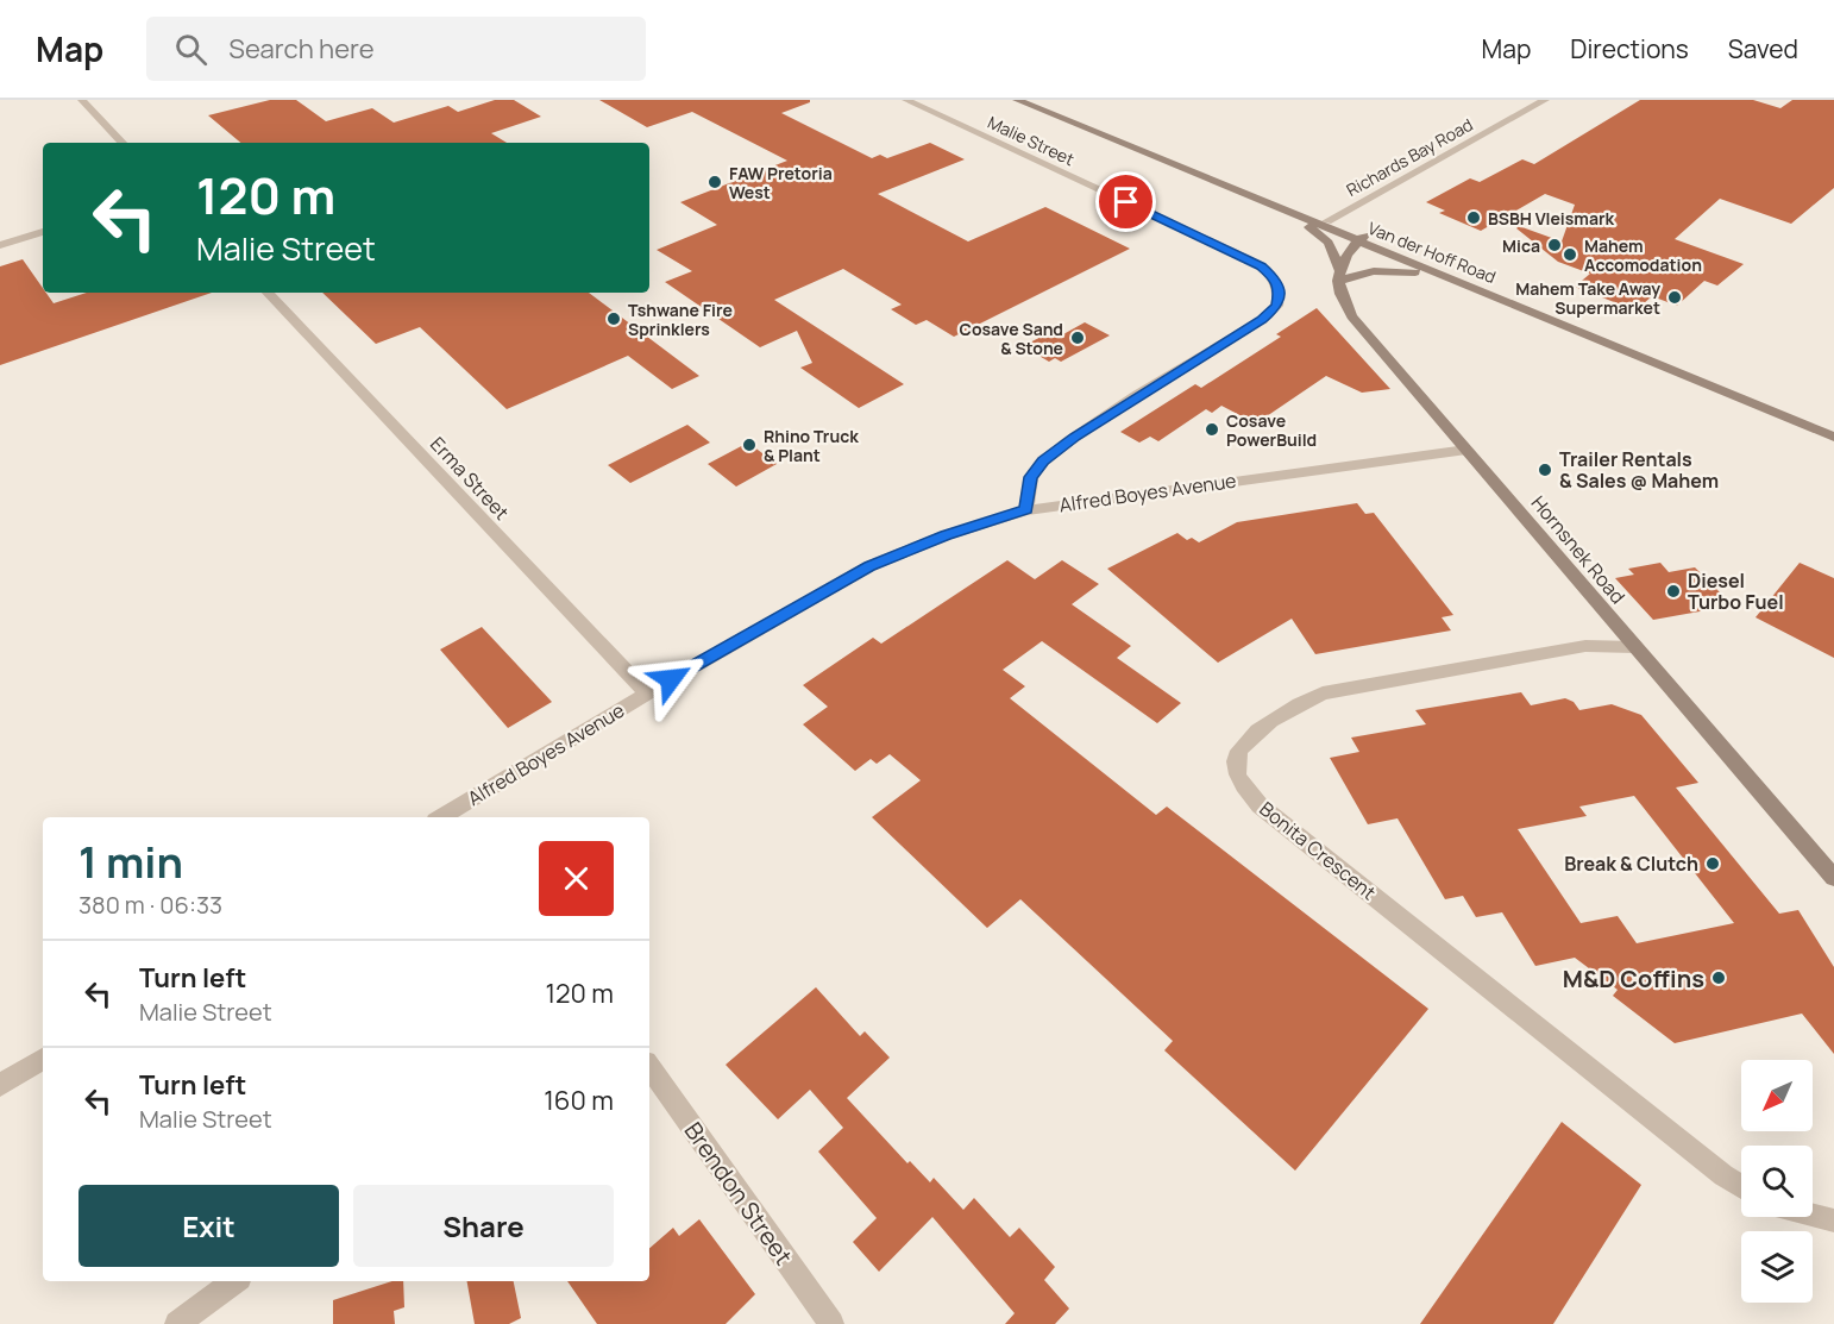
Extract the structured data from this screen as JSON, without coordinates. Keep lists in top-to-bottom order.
{
  "streets": {
    "main road": ["Van der Hoff Road", "Hornsnek Road"],
    "street": [
      "Malie Street",
      "Richards Bay Road",
      "Erma Street",
      "Alfred Boyes Avenue",
      "Bonita Crescent",
      "Brendon Street"
    ]
  },
  "crossings": [
    ["Malie Street", "Alfred Boyes Avenue"],
    ["Richards Bay Road", "Van der Hoff Road"],
    ["Van der Hoff Road", "Hornsnek Road"],
    ["Erma Street", "Alfred Boyes Avenue"],
    ["Alfred Boyes Avenue", "Hornsnek Road"],
    ["Hornsnek Road", "Bonita Crescent"]
  ],
  "places": [
    "FAW Pretoria West",
    "BSBH Vleismark",
    "Mica",
    "Mahem Accomodation",
    "Mahem Take Away Supermarket",
    "Tshwane Fire Sprinklers",
    "Cosave Sand & Stone",
    "Cosave PowerBuild",
    "Rhino Truck & Plant",
    "Trailer Rentals & Sales @ Mahem",
    "Diesel Turbo Fuel",
    "Break & Clutch",
    "M&D Coffins"
  ],
  "north": "bottom left",
  "page": {
    "header": "Map",
    "search": "Search here",
    "nav": ["Map", "Directions", "Saved"],
    "turn": ["120 m", "Malie Street"],
    "heading": ["1 min", "380 m · 06:33"],
    "list": [
      {
        "name": "Turn left",
        "note": "Malie Street",
        "value": "120 m"
      },
      {
        "name": "Turn left",
        "note": "Malie Street",
        "value": "160 m"
      }
    ],
    "buttons": ["Exit", "Share"]
  }
}
